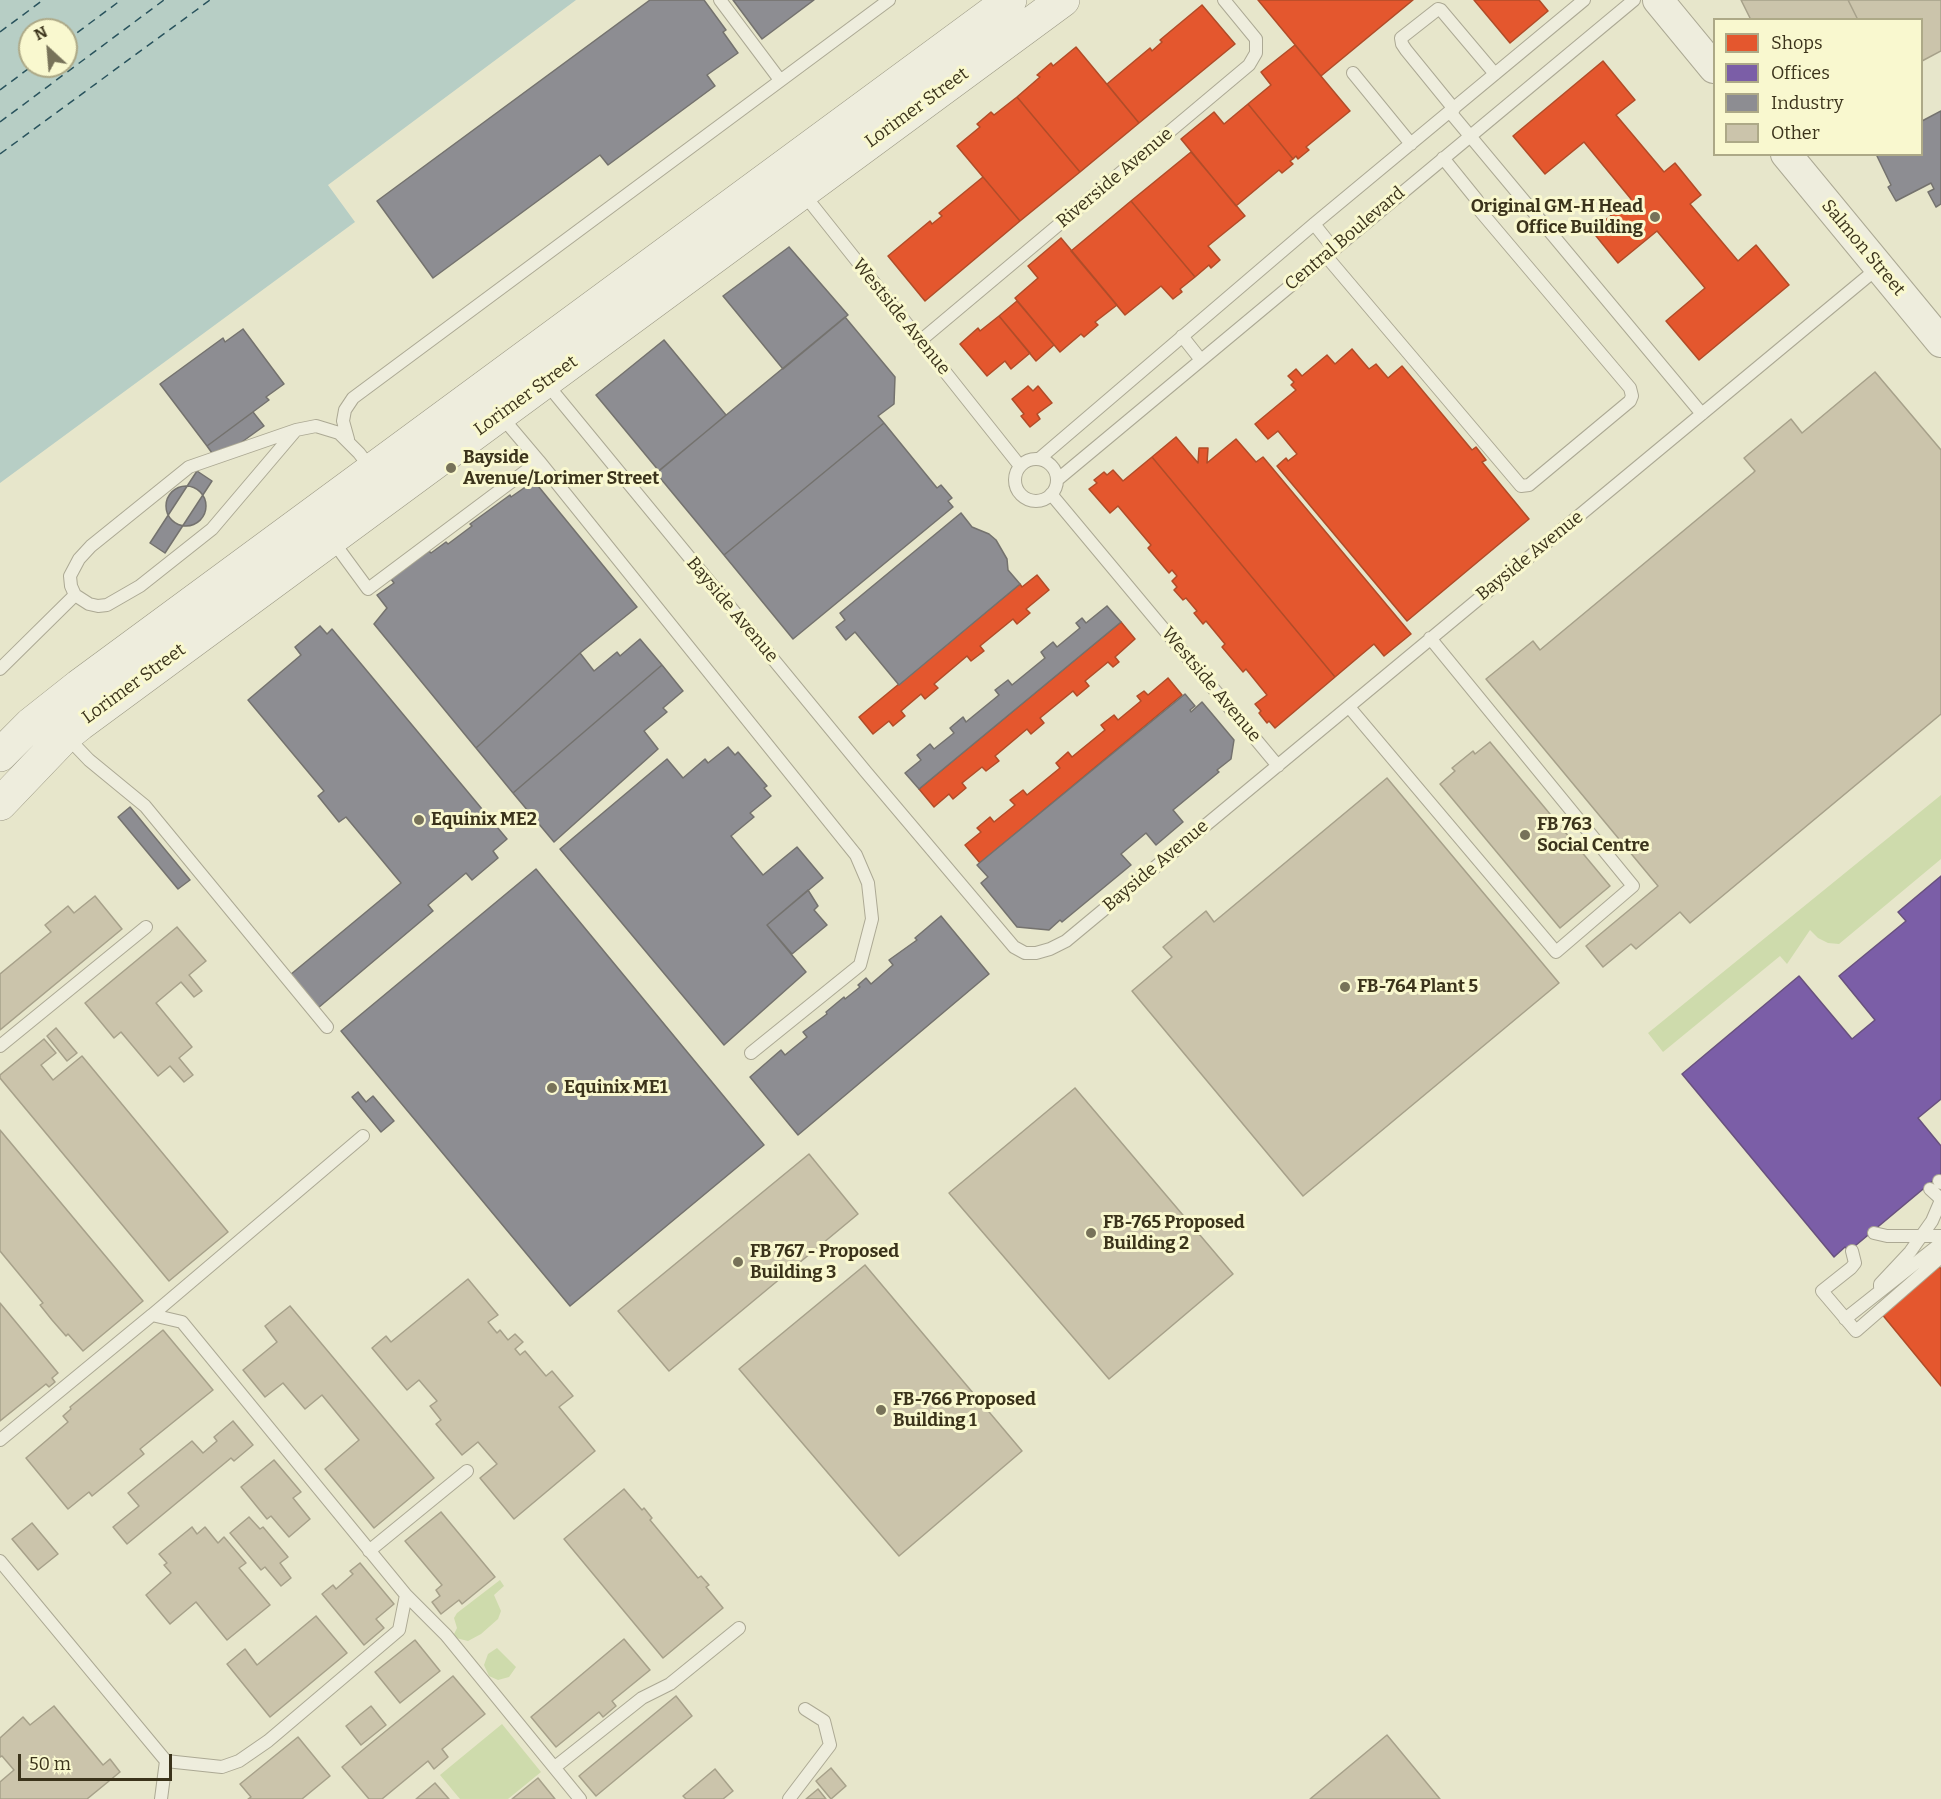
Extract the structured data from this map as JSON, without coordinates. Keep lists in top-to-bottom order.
{
  "streets": {
    "main road": ["Lorimer Street"],
    "street": ["Salmon Street"],
    "lane": [
      "Riverside Avenue",
      "Central Boulevard",
      "Westside Avenue",
      "Bayside Avenue"
    ]
  },
  "crossings": [
    ["Lorimer Street", "Westside Avenue"],
    ["Lorimer Street", "Bayside Avenue"],
    ["Riverside Avenue", "Westside Avenue"],
    ["Central Boulevard", "Westside Avenue"],
    ["Salmon Street", "Bayside Avenue"],
    ["Westside Avenue", "Bayside Avenue"]
  ],
  "places": [
    "Original GM-H Head Office Building",
    "Bayside Avenue/Lorimer Street",
    "Equinix ME2",
    "FB 763 Social Centre",
    "FB-764 Plant 5",
    "Equinix ME1",
    "FB-765 Proposed Building 2",
    "FB 767 - Proposed Building 3",
    "FB-766 Proposed Building 1"
  ],
  "legend": [
    "Shops",
    "Offices",
    "Industry",
    "Other"
  ],
  "scale_bar": "50 m",
  "north": "top left"
}
